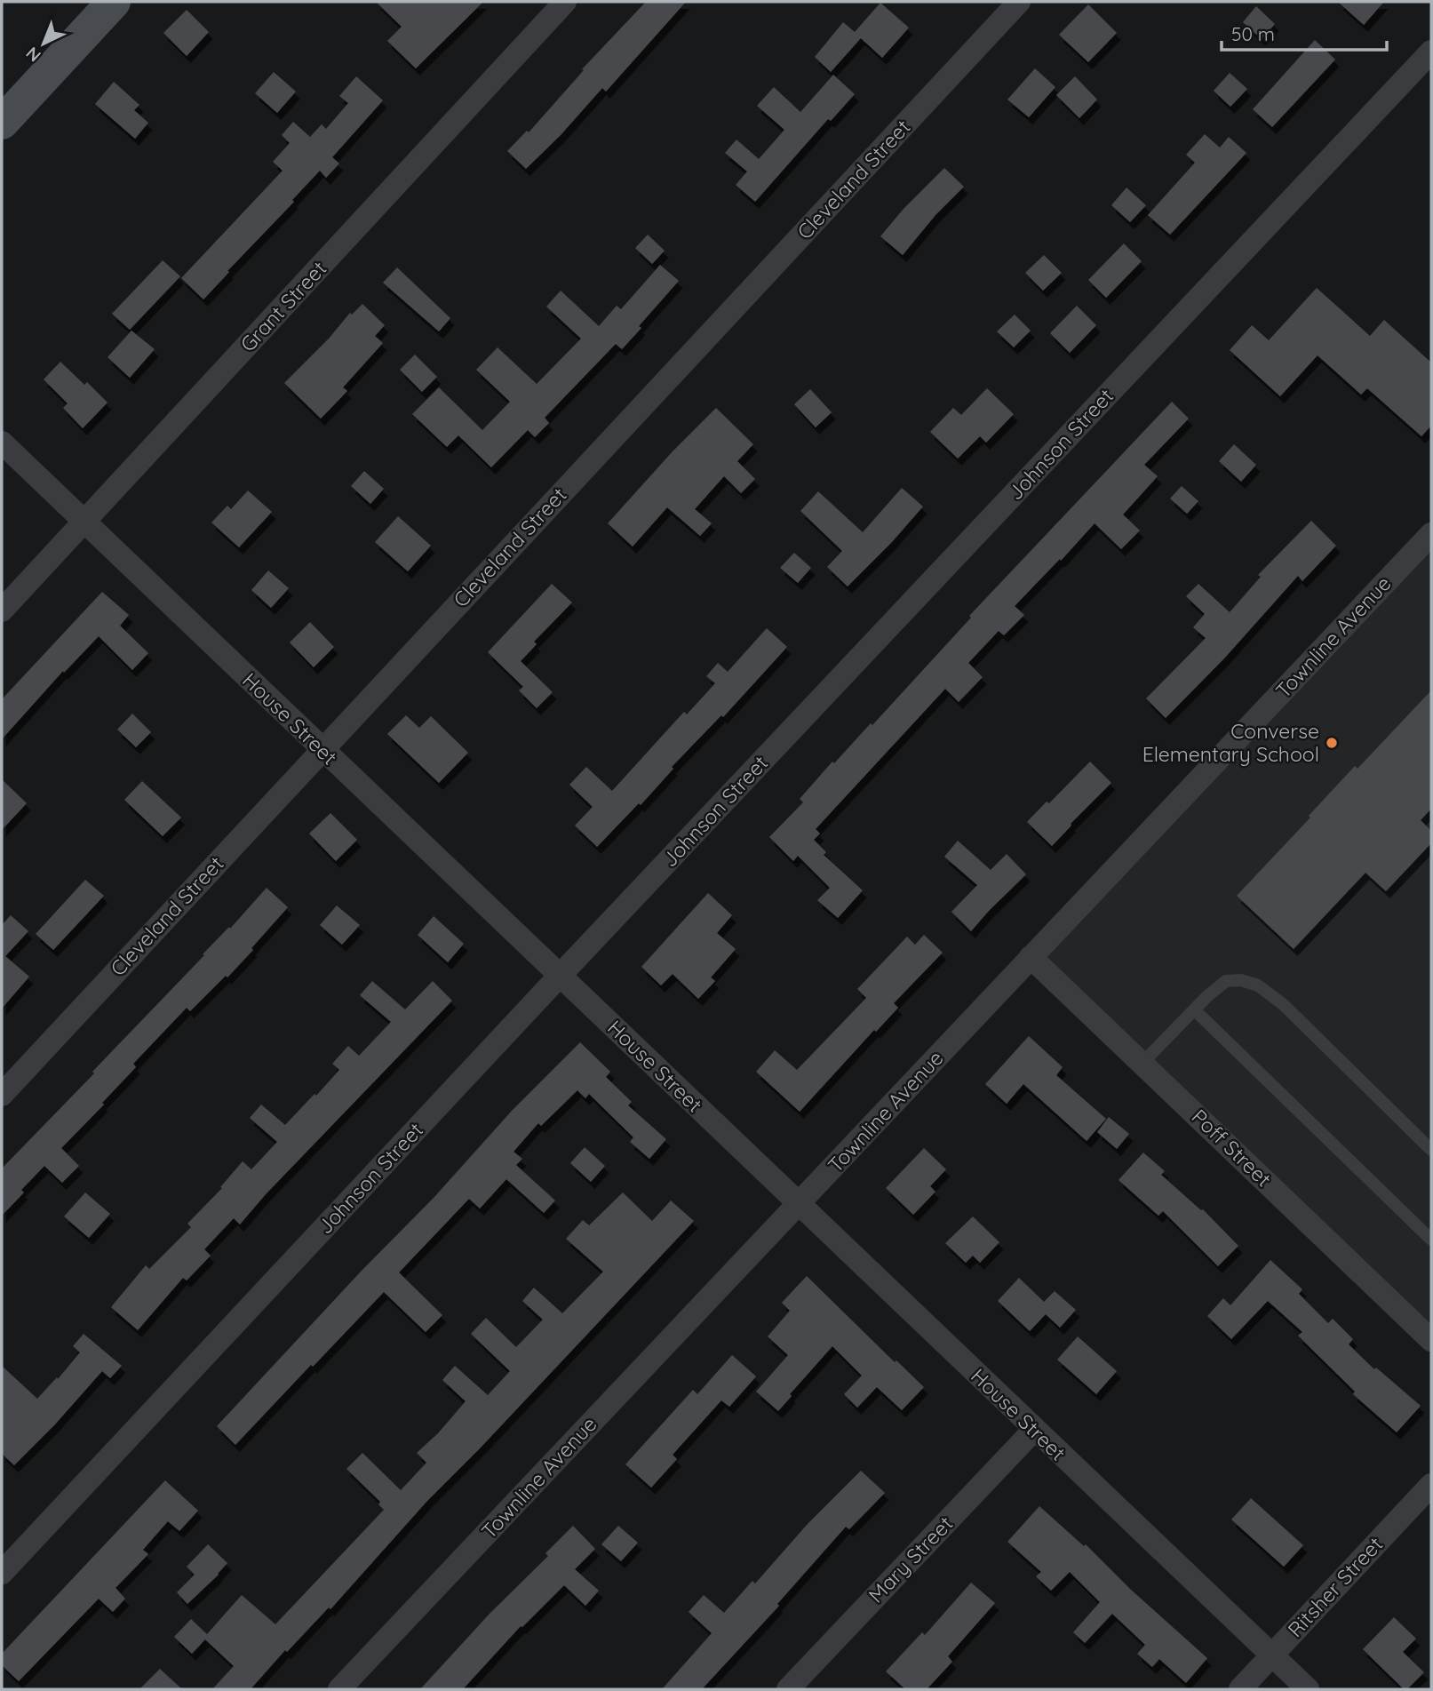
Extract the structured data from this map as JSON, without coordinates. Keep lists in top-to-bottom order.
{
  "streets": {
    "street": [
      "Cleveland Street",
      "Grant Street",
      "Johnson Street",
      "Townline Avenue",
      "House Street",
      "Poff Street",
      "Mary Street",
      "Ritsher Street"
    ]
  },
  "crossings": [
    ["Cleveland Street", "House Street"],
    ["Grant Street", "House Street"],
    ["Johnson Street", "House Street"],
    ["Townline Avenue", "House Street"],
    ["Townline Avenue", "Poff Street"],
    ["House Street", "Mary Street"],
    ["House Street", "Ritsher Street"]
  ],
  "places": ["Converse Elementary School"],
  "scale_bar": "50 m",
  "north": "bottom left"
}
